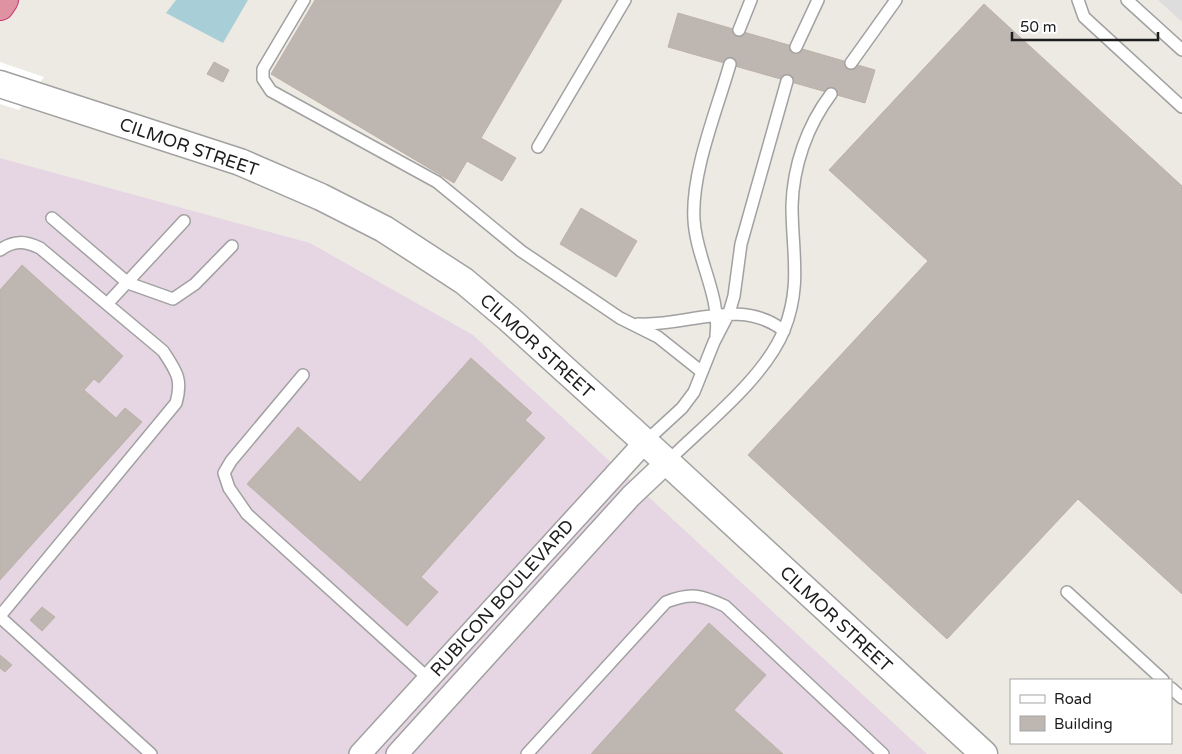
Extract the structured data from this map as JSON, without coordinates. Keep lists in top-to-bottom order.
{
  "streets": {
    "street": ["CILMOR STREET", "RUBICON BOULEVARD"]
  },
  "crossings": [
    ["CILMOR STREET", "RUBICON BOULEVARD"]
  ],
  "legend": ["Road", "Building"],
  "scale_bar": "50 m"
}
